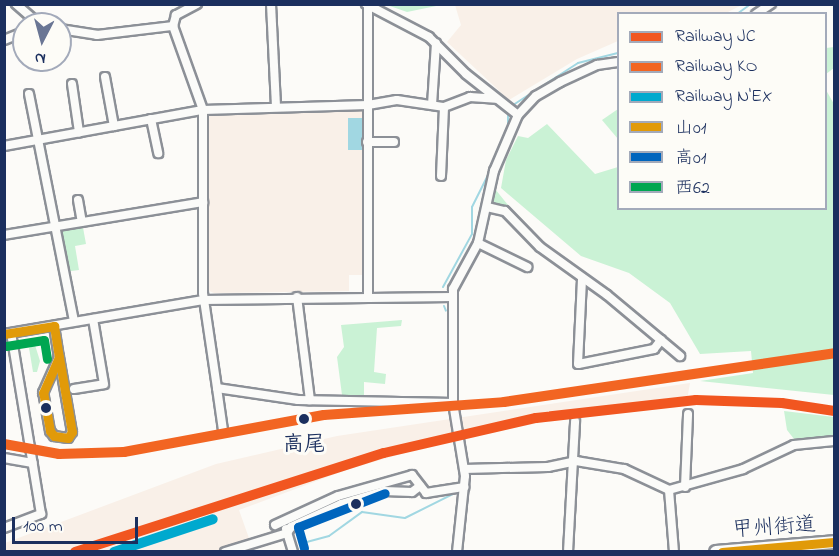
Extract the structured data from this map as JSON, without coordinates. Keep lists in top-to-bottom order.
{
  "streets": {
    "highway": ["甲州街道"]
  },
  "places": ["高尾"],
  "lines": [
    "transit line 山01",
    "transit line 西62",
    "rail line KO",
    "rail line JC",
    "transit line 高01",
    "rail line N'EX"
  ],
  "legend": [
    "Railway JC",
    "Railway KO",
    "Railway N'EX",
    "山01",
    "高01",
    "西62"
  ],
  "scale_bar": "100 m",
  "north": "bottom"
}
